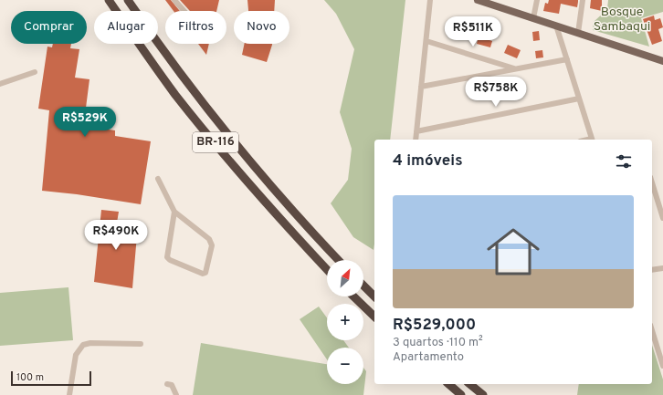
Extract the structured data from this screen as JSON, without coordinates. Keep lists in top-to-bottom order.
{
  "streets": {
    "highway": ["BR-116"]
  },
  "parks": ["Bosque Sambaqui"],
  "scale_bar": "100 m",
  "north": "top right",
  "page": {
    "chip": [
      "Comprar",
      "Alugar",
      "Filtros",
      "Novo"
    ],
    "price": [
      "R$511K",
      "R$758K",
      "R$529K",
      "R$490K"
    ],
    "heading": "4 imóveis",
    "list": [
      {
        "name": "R$529,000",
        "note": "3 quartos · 110 m² · Apartamento"
      }
    ],
    "map_buttons": ["+", "−"],
    "scale": "100 m"
  }
}
